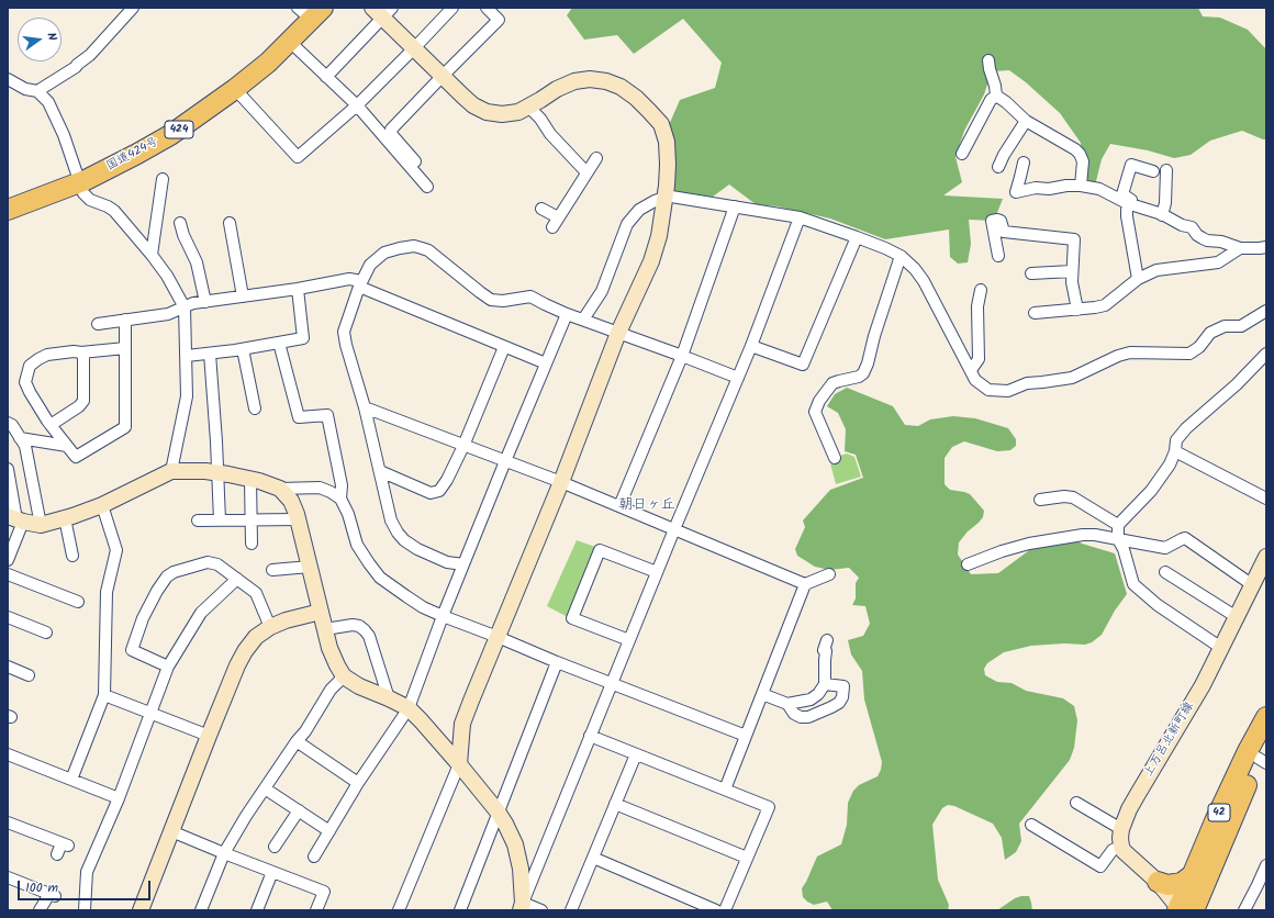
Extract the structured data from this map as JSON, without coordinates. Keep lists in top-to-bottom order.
{
  "streets": {
    "highway": ["424", "国道424号", "42"],
    "street": ["上万呂北新町線"]
  },
  "districts": ["朝日ヶ丘"],
  "scale_bar": "100 m",
  "north": "right"
}
